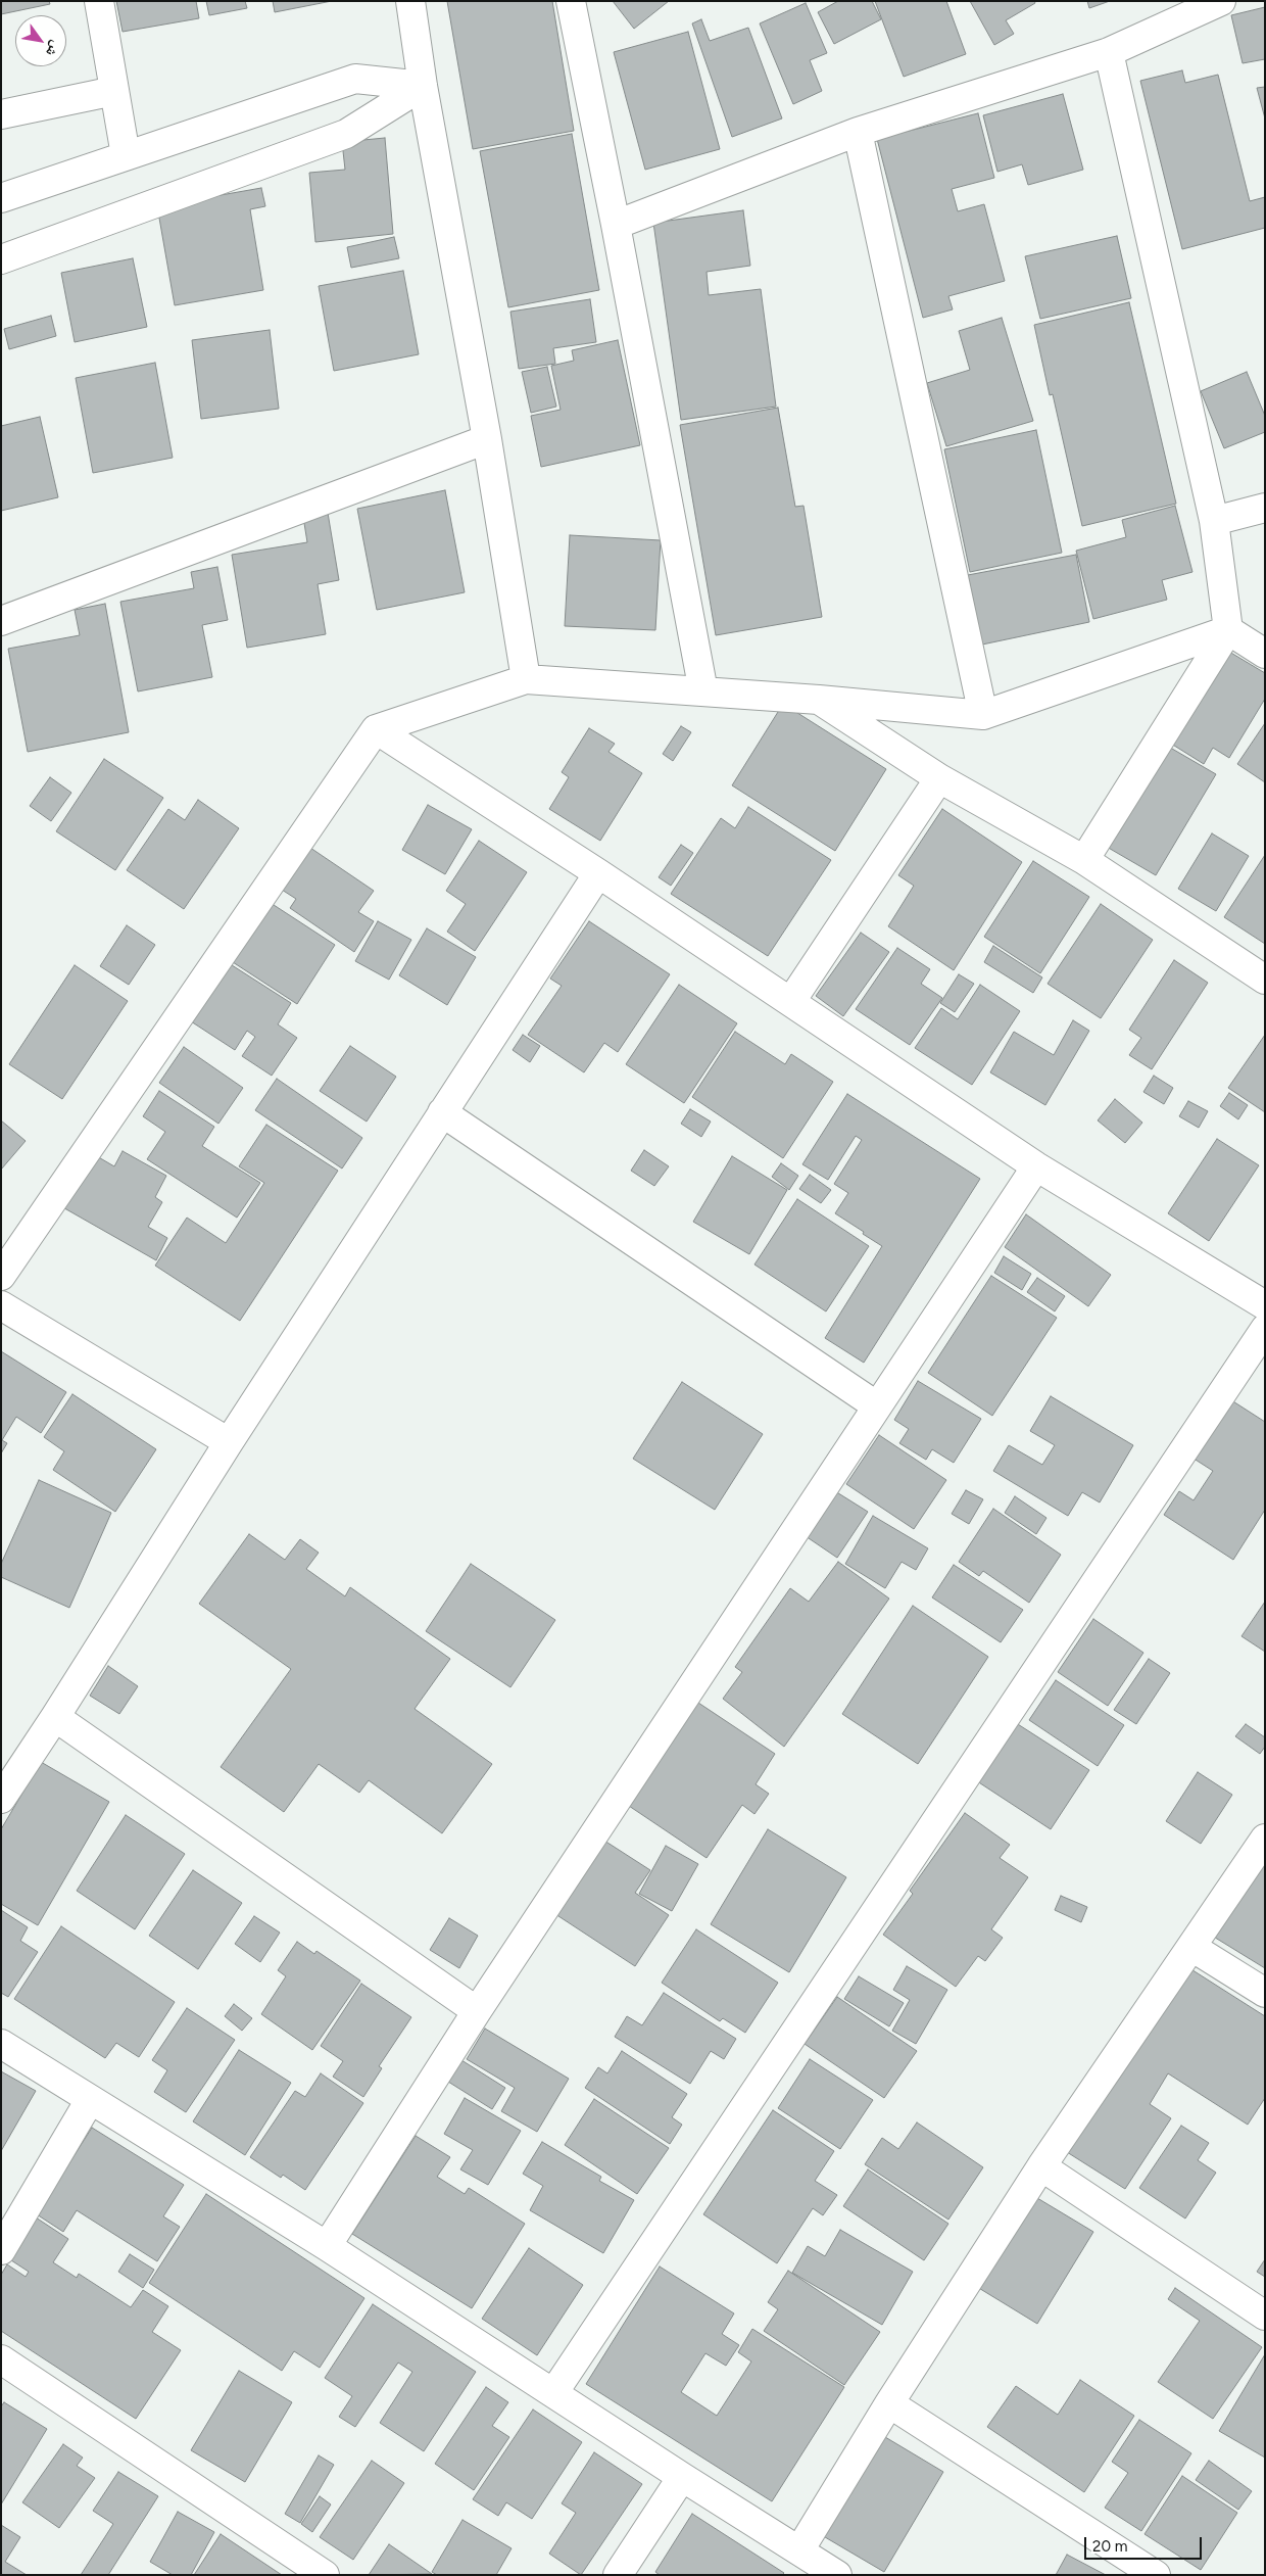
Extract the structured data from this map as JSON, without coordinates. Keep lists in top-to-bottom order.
{
  "scale_bar": "20 m",
  "north": "bottom right"
}
